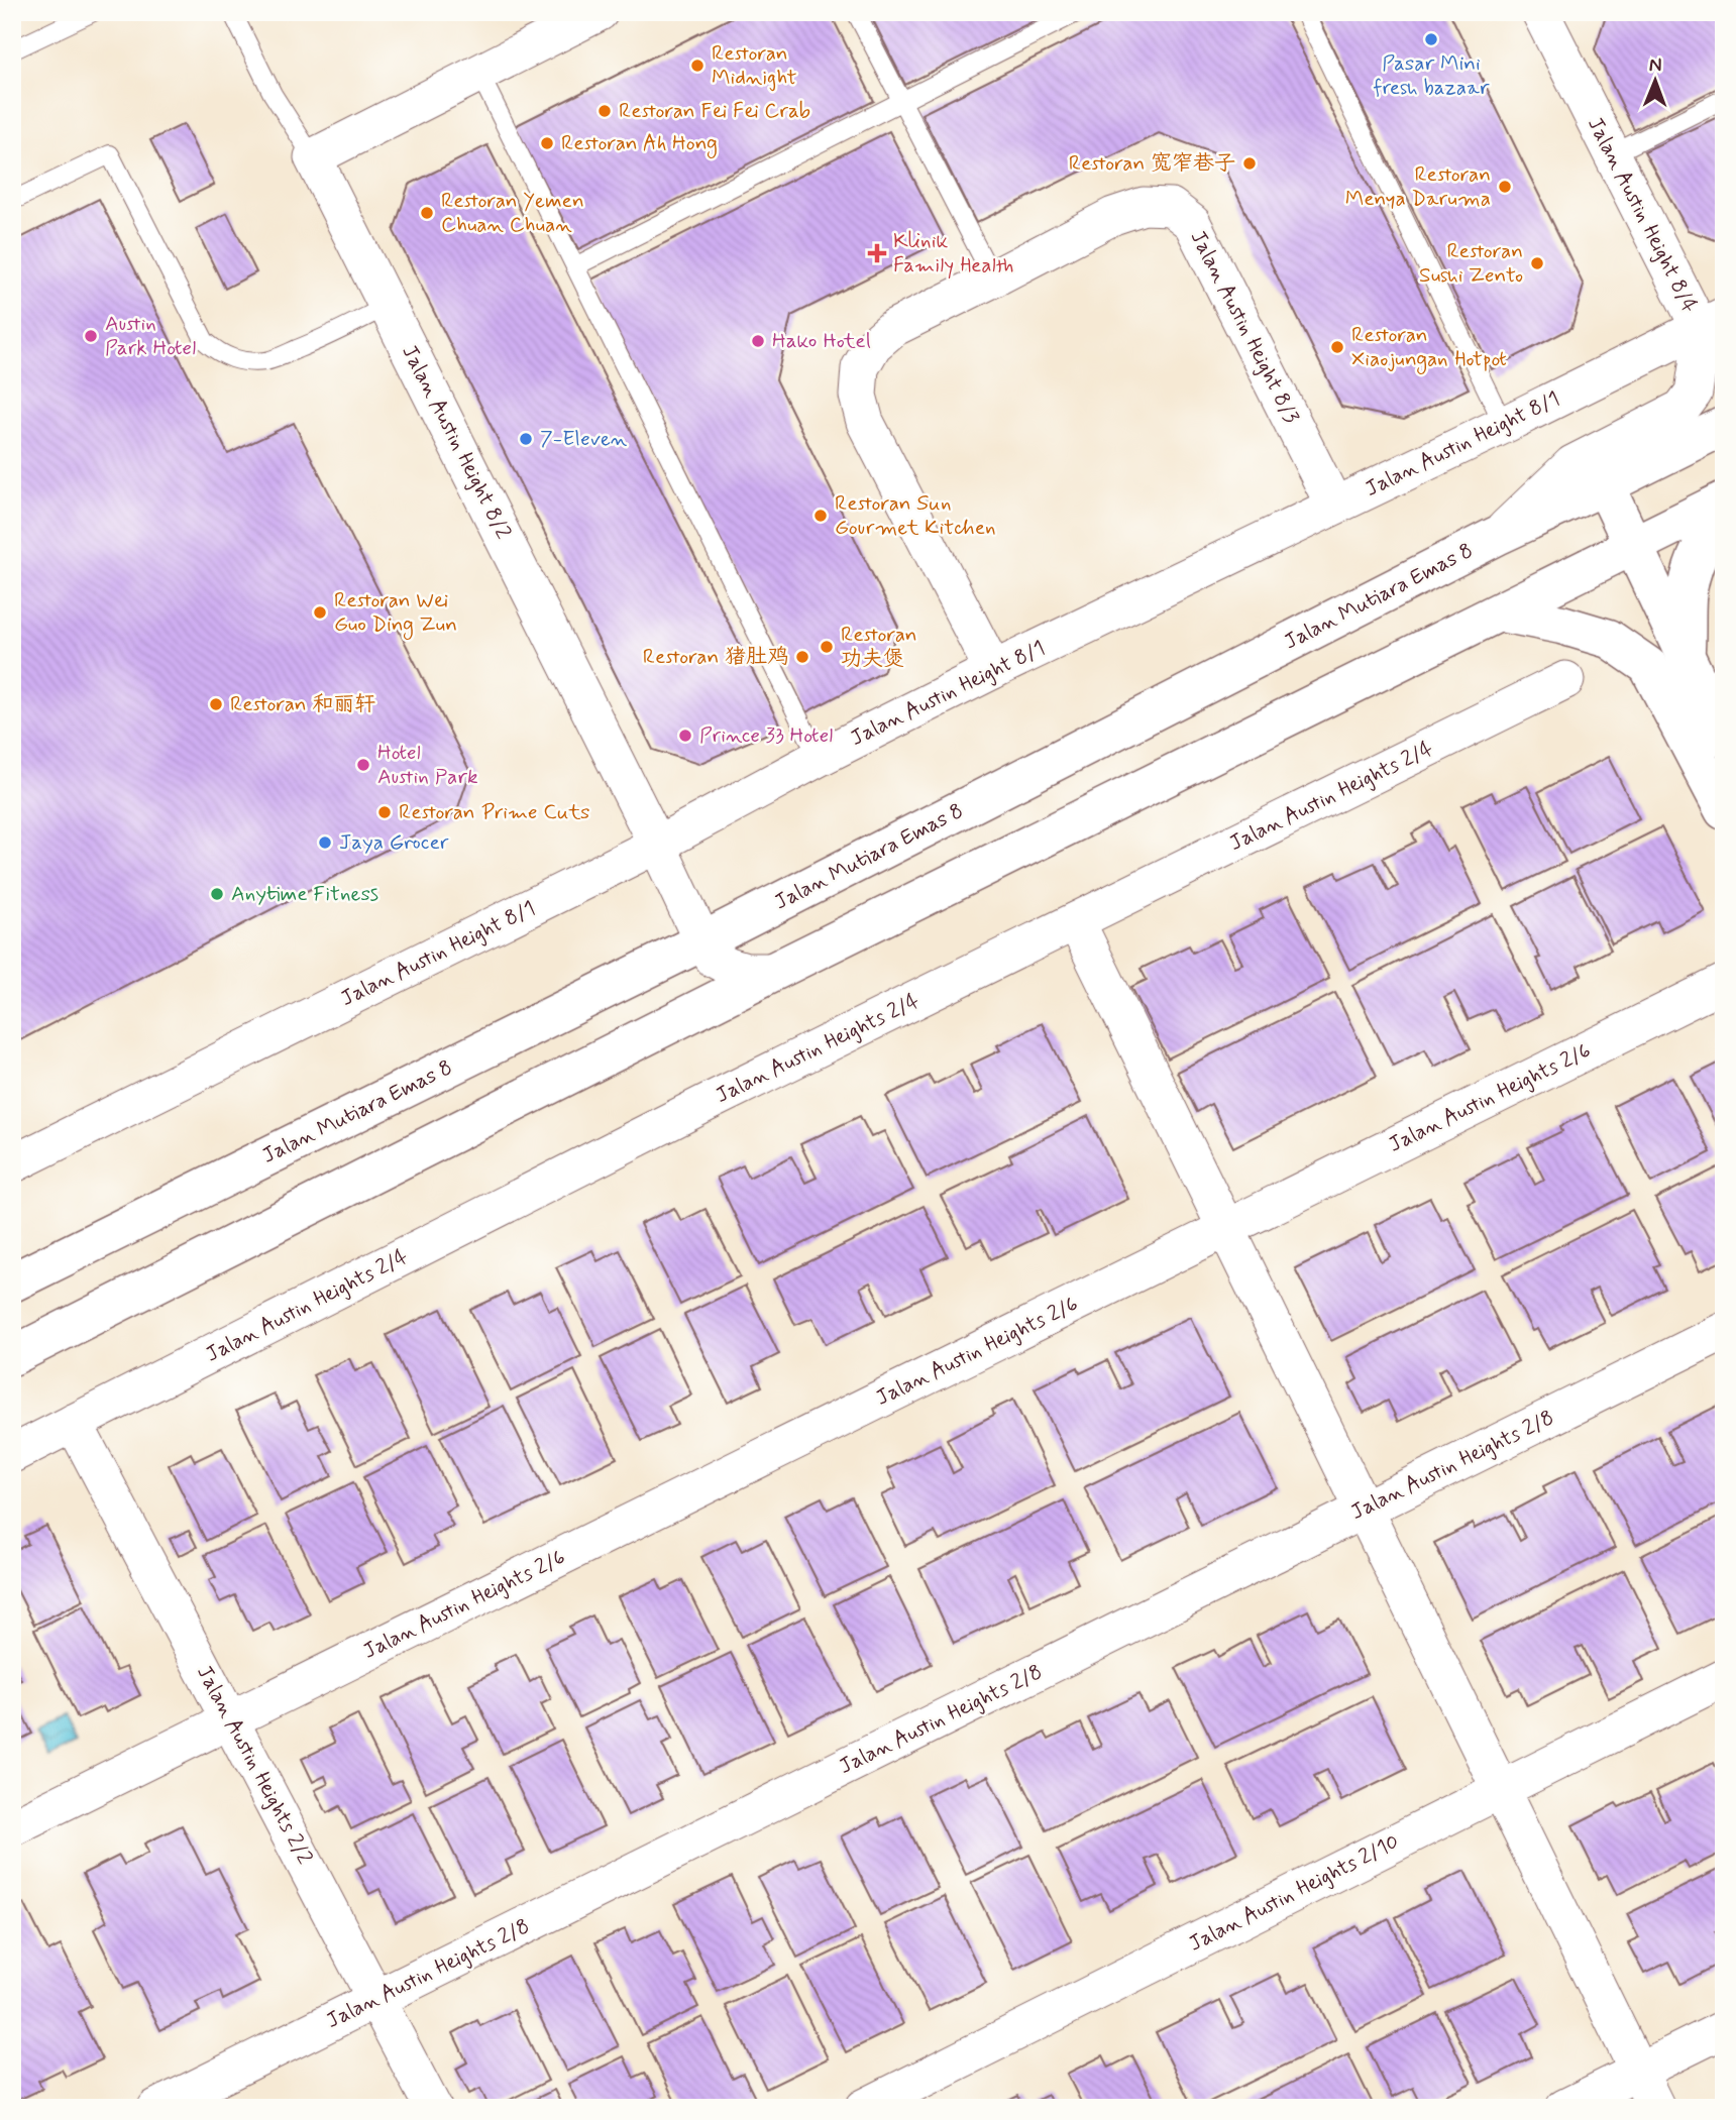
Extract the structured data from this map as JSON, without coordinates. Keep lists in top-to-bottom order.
{
  "streets": {
    "main road": ["Jalan Mutiara Emas 8"],
    "street": [
      "Jalan Austin Height 8/4",
      "Jalan Austin Height 8/3",
      "Jalan Austin Height 8/2",
      "Jalan Austin Height 8/1",
      "Jalan Austin Heights 2/4",
      "Jalan Austin Heights 2/6",
      "Jalan Austin Heights 2/8",
      "Jalan Austin Heights 2/2",
      "Jalan Austin Heights 2/10"
    ]
  },
  "crossings": [
    ["Jalan Austin Height 8/4", "Jalan Austin Height 8/1"],
    ["Jalan Austin Height 8/4", "Jalan Mutiara Emas 8"],
    ["Jalan Austin Height 8/3", "Jalan Austin Height 8/1"],
    ["Jalan Austin Height 8/2", "Jalan Austin Height 8/1"],
    ["Jalan Austin Height 8/2", "Jalan Mutiara Emas 8"],
    ["Jalan Austin Heights 2/4", "Jalan Austin Heights 2/2"],
    ["Jalan Austin Heights 2/6", "Jalan Austin Heights 2/2"],
    ["Jalan Austin Heights 2/8", "Jalan Austin Heights 2/2"]
  ],
  "places": {
    "other": [
      "Pasar Mini fresh bazaar",
      "Restoran Midnight",
      "Restoran Fei Fei Crab",
      "Restoran Ah Hong",
      "Restoran 宽窄巷子",
      "Restoran Menya Daruma",
      "Restoran Yemen Chuan Chuan",
      "Restoran Sushi Zento",
      "Austin Park Hotel",
      "Hako Hotel",
      "Restoran Xiaojungan Hotpot",
      "7-Eleven",
      "Restoran Sun Gourmet Kitchen",
      "Restoran Wei Guo Ding Zun",
      "Restoran 功夫煲",
      "Restoran 猪肚鸡",
      "Restoran 和丽轩",
      "Prince 33 Hotel",
      "Hotel Austin Park",
      "Restoran Prime Cuts",
      "Jaya Grocer",
      "Anytime Fitness"
    ],
    "health": ["Klinik Family Health"]
  },
  "north": "top"
}
